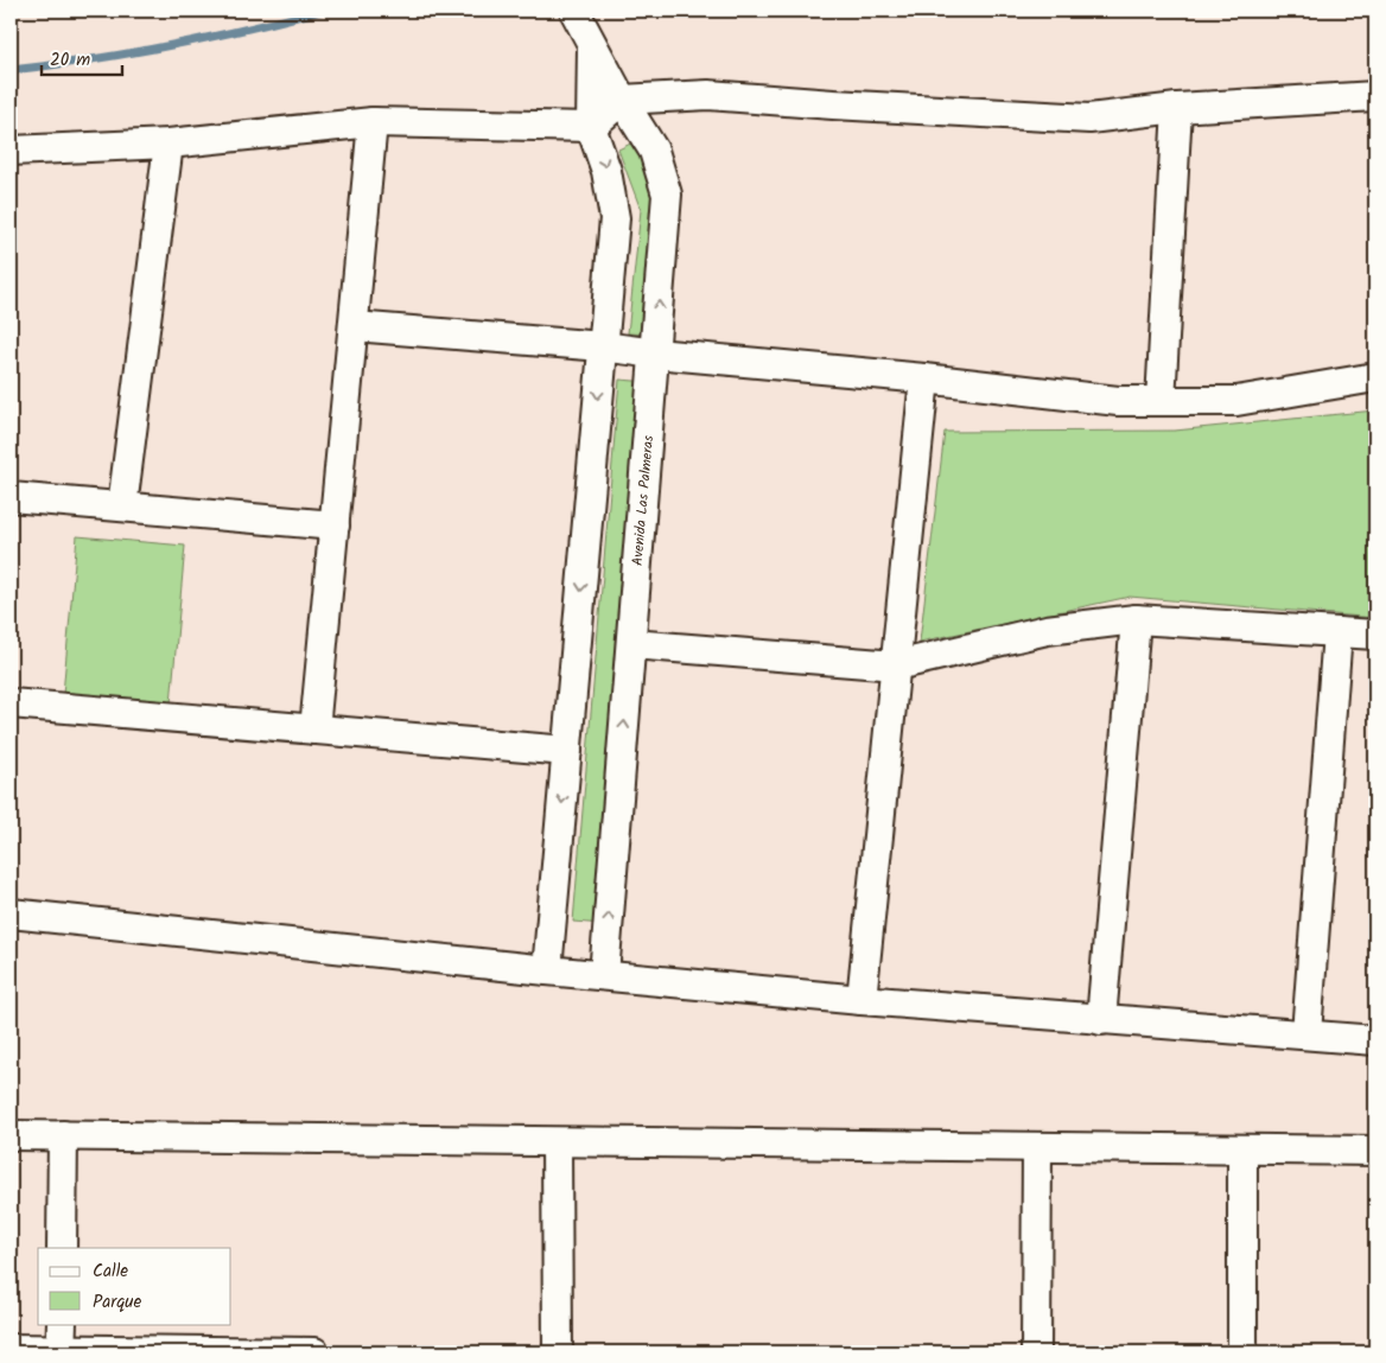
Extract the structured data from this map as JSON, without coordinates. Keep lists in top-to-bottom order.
{
  "streets": {
    "street": ["Avenida Las Palmeras"]
  },
  "legend": ["Calle", "Parque"],
  "scale_bar": "20 m"
}
